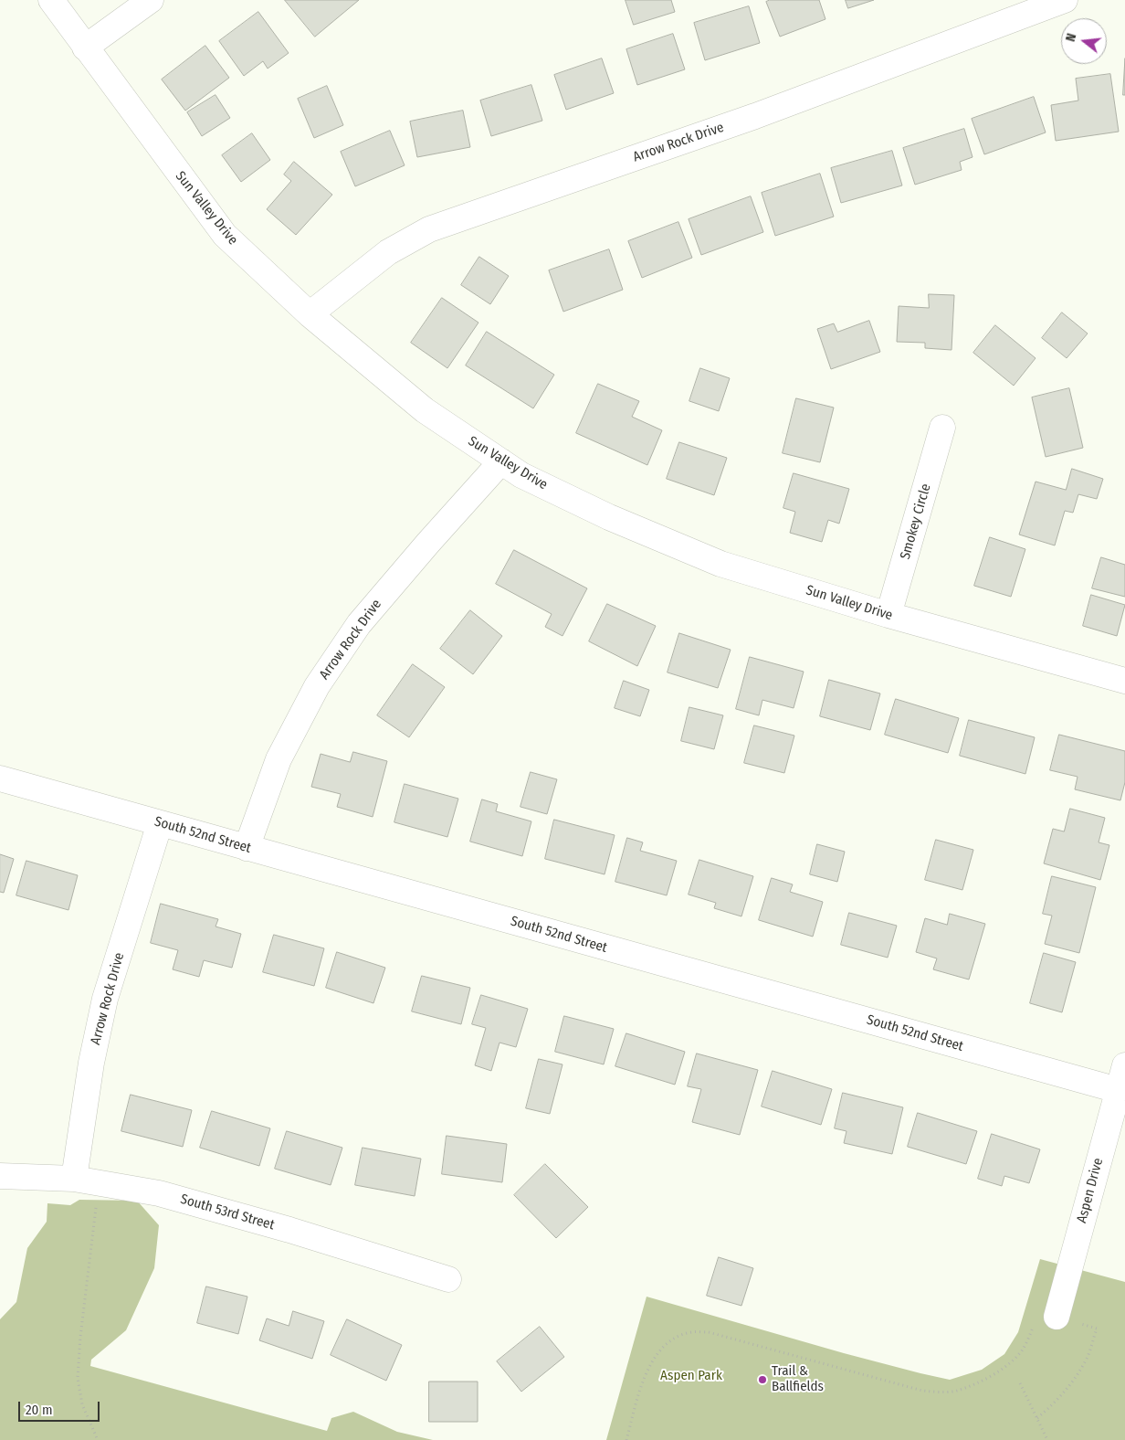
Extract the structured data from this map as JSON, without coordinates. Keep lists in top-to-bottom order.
{
  "streets": {
    "street": [
      "Arrow Rock Drive",
      "Sun Valley Drive",
      "Smokey Circle",
      "South 52nd Street",
      "Aspen Drive",
      "South 53rd Street"
    ]
  },
  "crossings": [
    ["Arrow Rock Drive", "Sun Valley Drive"],
    ["Arrow Rock Drive", "South 52nd Street"],
    ["Arrow Rock Drive", "South 53rd Street"],
    ["Sun Valley Drive", "Smokey Circle"],
    ["South 52nd Street", "Aspen Drive"]
  ],
  "parks": ["Aspen Park"],
  "places": ["Trail & Ballfields"],
  "scale_bar": "20 m",
  "north": "left"
}
